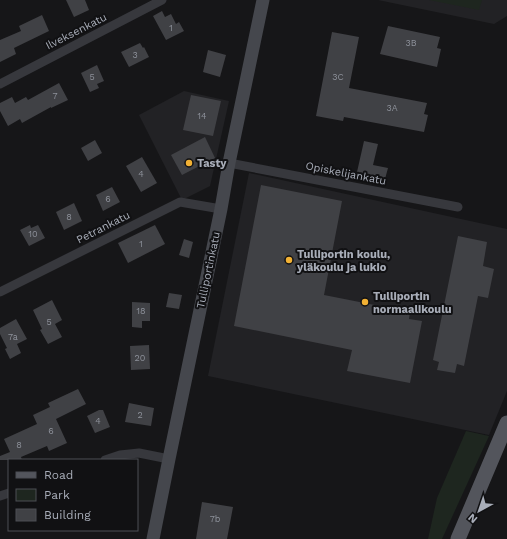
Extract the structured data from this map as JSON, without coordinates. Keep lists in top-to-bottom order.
{
  "streets": {
    "street": [
      "Ilveksenkatu",
      "Opiskelijankatu",
      "Petrankatu",
      "Tulliportinkatu"
    ]
  },
  "crossings": [
    ["Opiskelijankatu", "Tulliportinkatu"],
    ["Petrankatu", "Tulliportinkatu"]
  ],
  "places": ["Tasty", "Tulliportin koulu, yläkoulu ja lukio", "Tulliportin normaalikoulu"],
  "house_numbers": [
    "1",
    "3B",
    "3",
    "5",
    "3C",
    "7",
    "3A",
    "14",
    "4",
    "6",
    "8",
    "10",
    "1",
    "18",
    "5",
    "7a",
    "20",
    "2",
    "4",
    "6",
    "8",
    "7b"
  ],
  "legend": ["Road", "Park", "Building"],
  "north": "bottom left"
}
